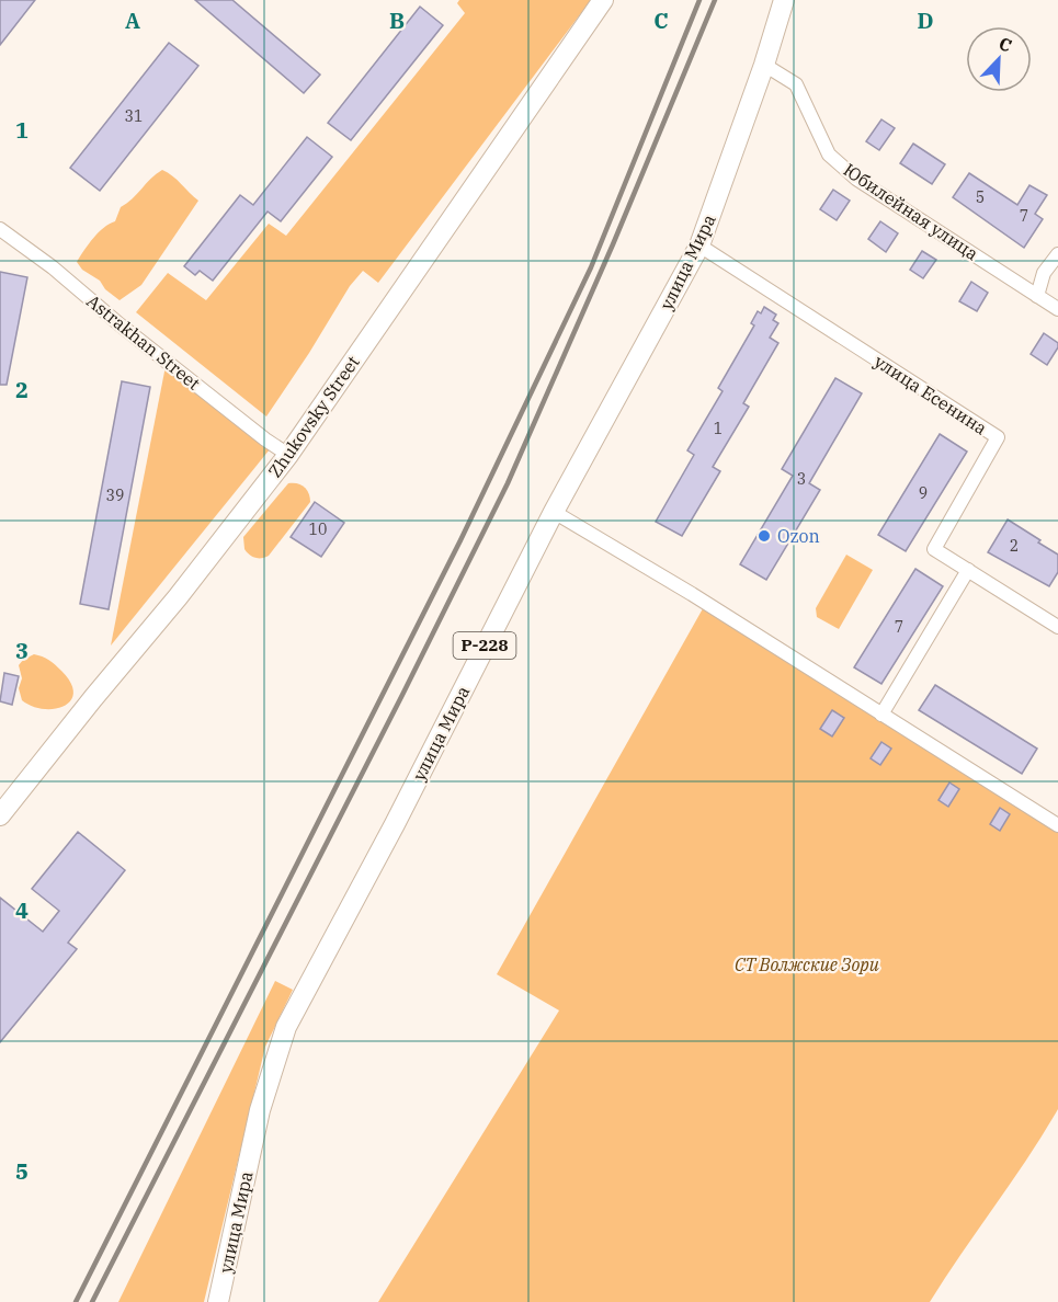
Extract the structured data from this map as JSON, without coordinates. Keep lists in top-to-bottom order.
{
  "streets": {
    "main road": ["улица Мира", "Zhukovsky Street", "Р-228"],
    "street": ["Юбилейная улица", "Astrakhan Street", "улица Есенина"]
  },
  "crossings": [
    ["Юбилейная улица", "улица Мира"],
    ["улица Мира", "улица Есенина"],
    ["Astrakhan Street", "Zhukovsky Street"]
  ],
  "parks": ["СТ Волжские Зори"],
  "places": ["Ozon"],
  "house_numbers": [
    "31",
    "5",
    "7",
    "1",
    "3",
    "9",
    "39",
    "10",
    "2",
    "7"
  ],
  "north": "top right",
  "grid": {
    "columns": [
      "A",
      "B",
      "C",
      "D"
    ],
    "rows": [
      "1",
      "2",
      "3",
      "4",
      "5"
    ]
  }
}
